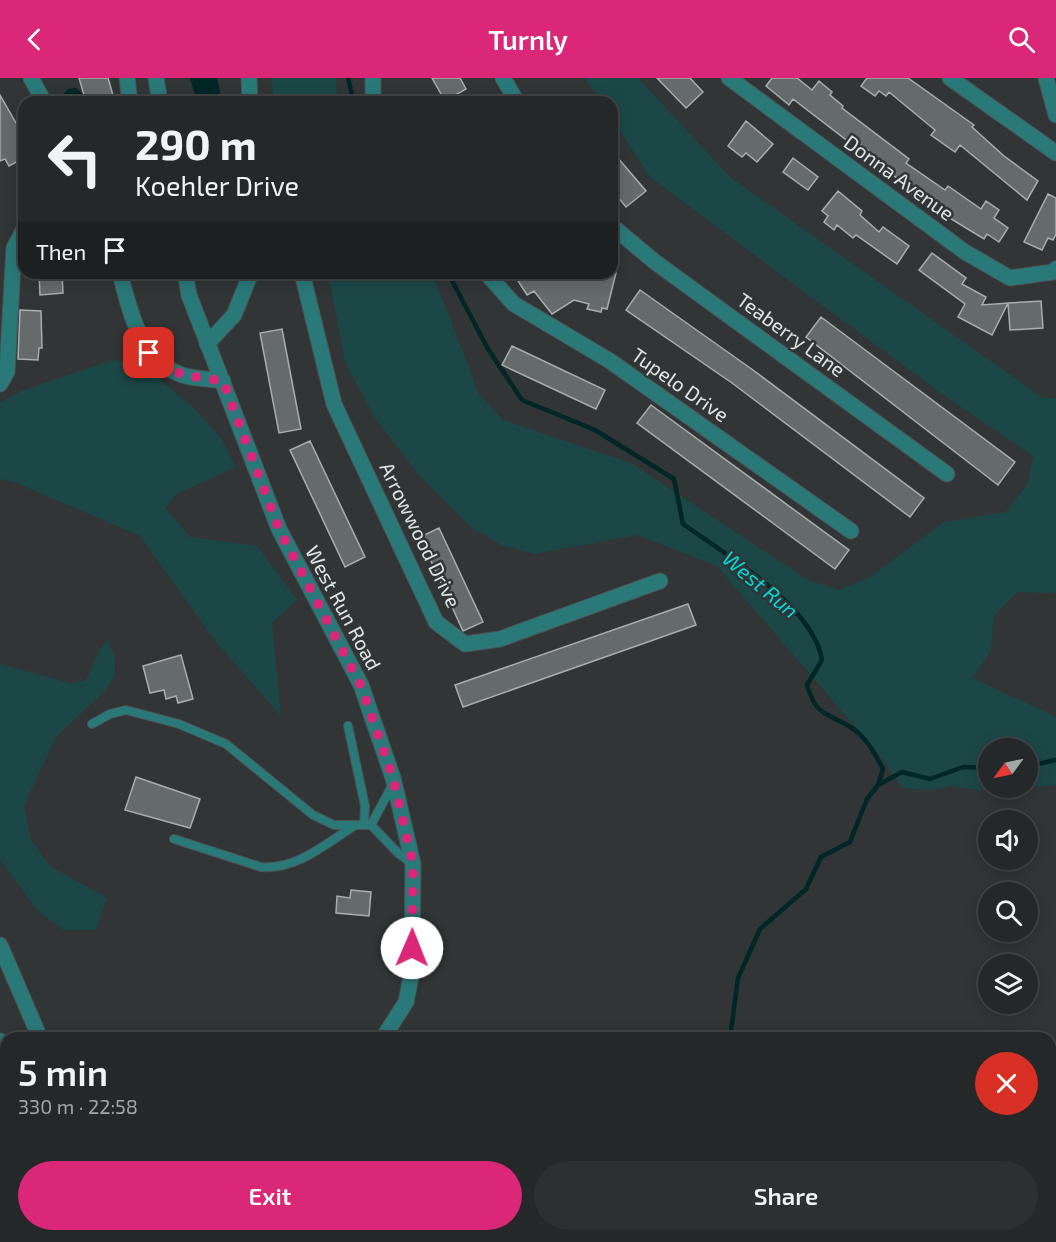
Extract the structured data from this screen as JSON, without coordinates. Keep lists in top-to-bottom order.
{
  "streets": {
    "street": [
      "Donna Avenue",
      "Teaberry Lane",
      "Tupelo Drive",
      "Arrowwood Drive",
      "West Run Road"
    ]
  },
  "water": ["West Run"],
  "north": "bottom left",
  "page": {
    "header": "Turnly",
    "turn": ["290 m", "Koehler Drive"],
    "then": "Then",
    "heading": ["5 min", "330 m · 22:58"],
    "buttons": ["Exit", "Share"]
  }
}
